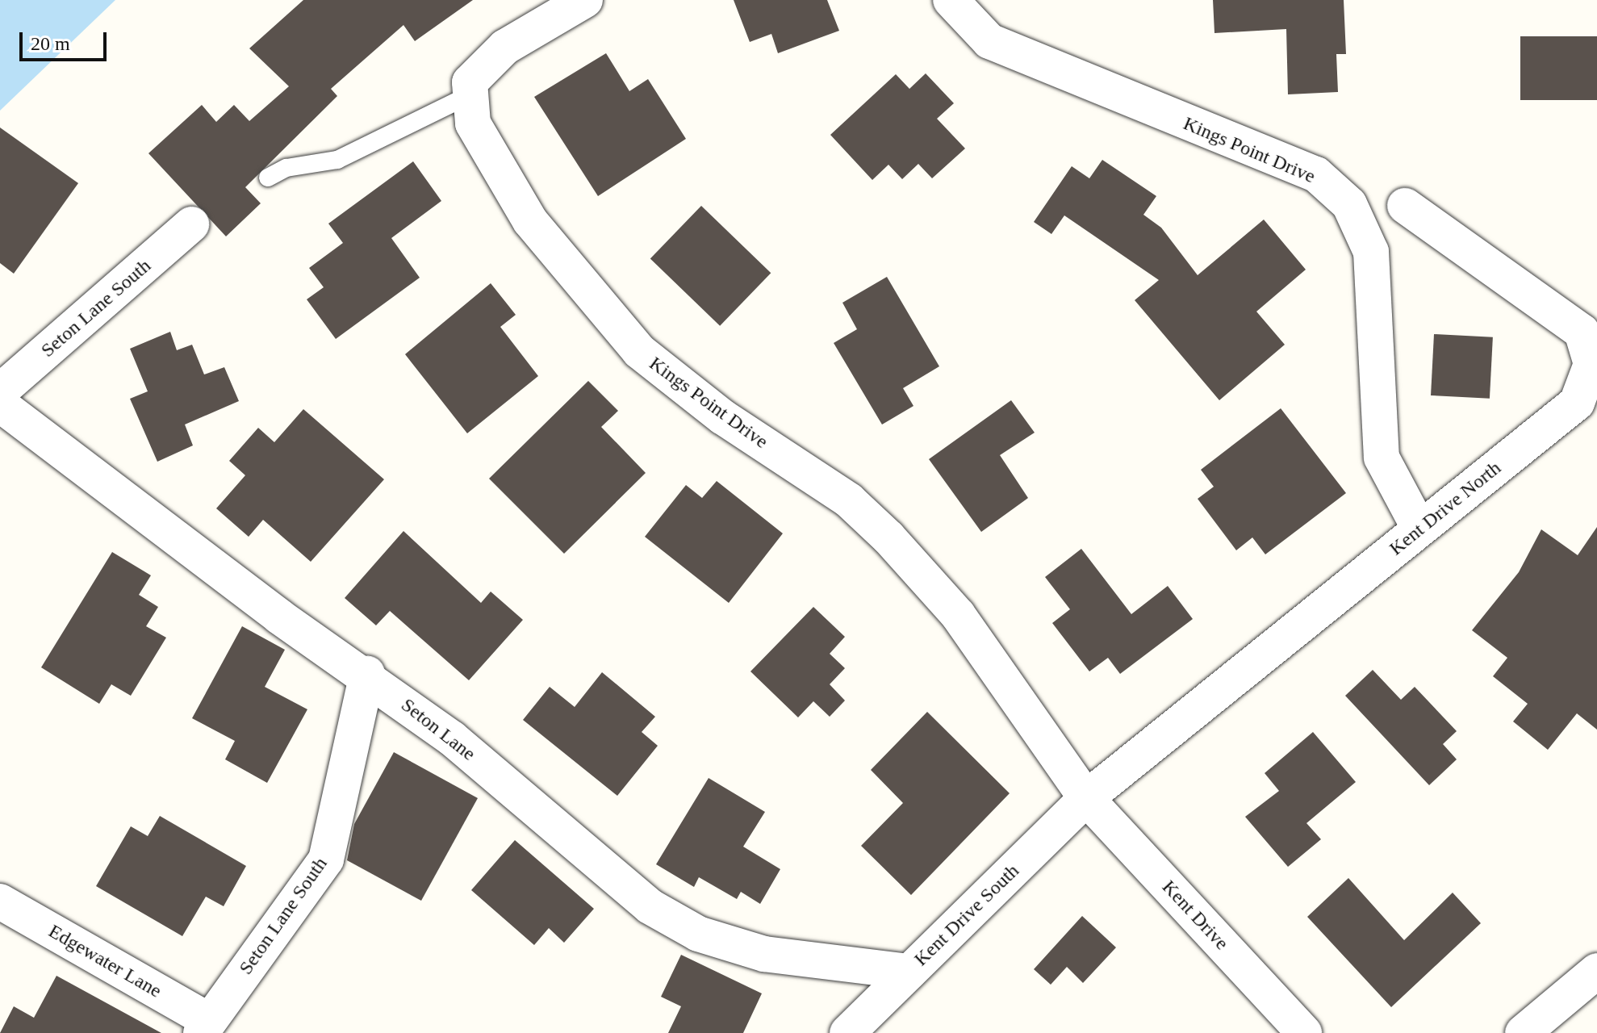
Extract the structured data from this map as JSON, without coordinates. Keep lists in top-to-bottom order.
{
  "streets": {
    "street": [
      "Kings Point Drive",
      "Seton Lane South",
      "Kent Drive North",
      "Seton Lane",
      "Kent Drive South",
      "Kent Drive",
      "Edgewater Lane"
    ]
  },
  "crossings": [
    ["Kings Point Drive", "Kent Drive North"],
    ["Kings Point Drive", "Kent Drive South"],
    ["Kings Point Drive", "Kent Drive"],
    ["Seton Lane South", "Seton Lane"],
    ["Seton Lane South", "Edgewater Lane"],
    ["Kent Drive North", "Kent Drive South"],
    ["Kent Drive North", "Kent Drive"],
    ["Seton Lane", "Kent Drive South"],
    ["Kent Drive South", "Kent Drive"]
  ],
  "scale_bar": "20 m"
}
